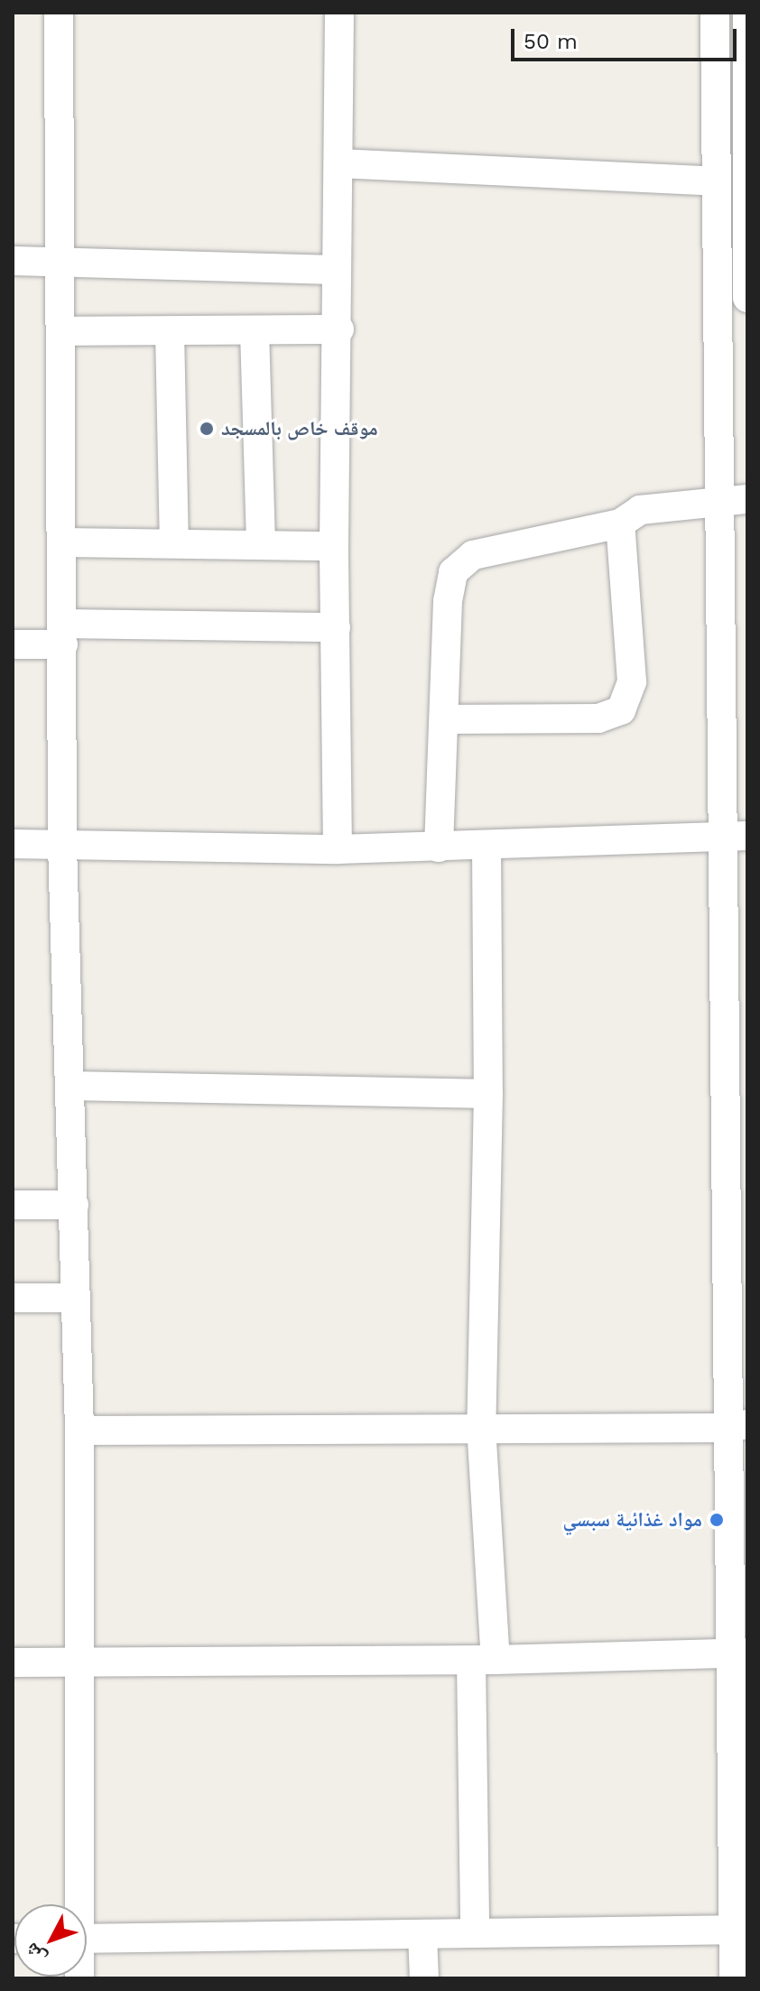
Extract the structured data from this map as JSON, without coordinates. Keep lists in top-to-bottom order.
{
  "places": ["موقف خاص بالمسجد", "مواد غذائية سبسي"],
  "scale_bar": "50 m",
  "north": "bottom left"
}
